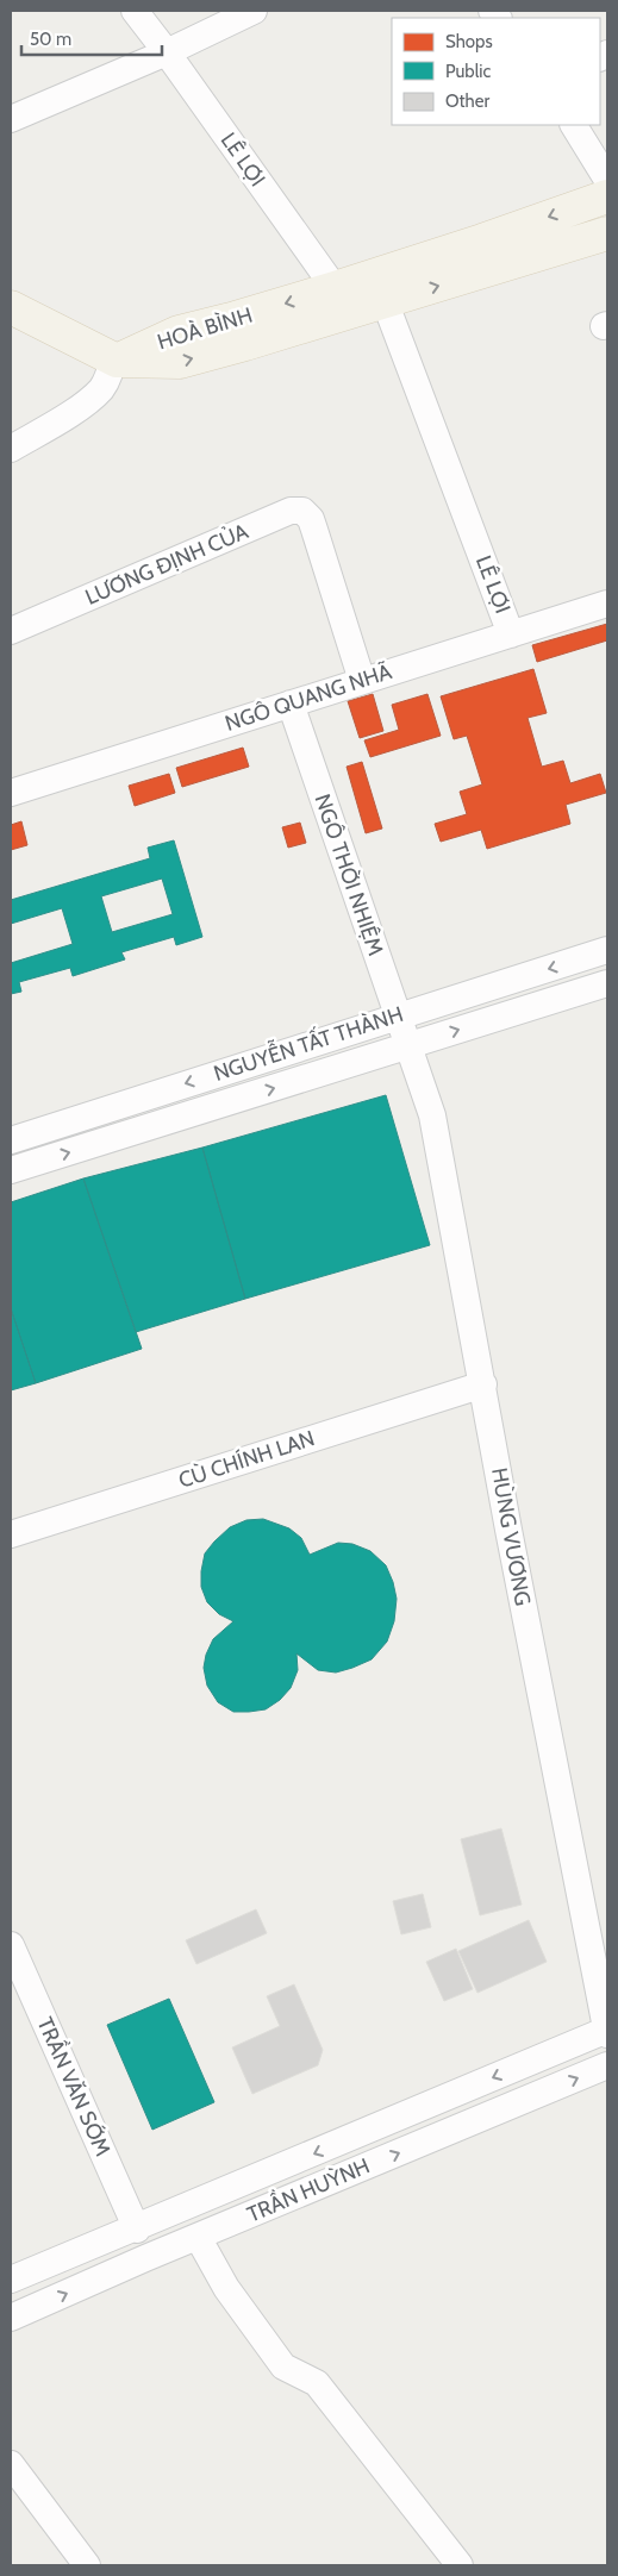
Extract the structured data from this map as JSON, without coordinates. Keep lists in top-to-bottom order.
{
  "streets": {
    "main road": ["HOÀ BÌNH"],
    "street": [
      "LÊ LỢI",
      "LƯƠNG ĐỊNH CỦA",
      "NGÔ QUANG NHÃ",
      "NGÔ THỜI NHIỆM",
      "NGUYỄN TẤT THÀNH",
      "CÙ CHÍNH LAN",
      "HÙNG VƯƠNG",
      "TRẦN VĂN SỚM",
      "TRẦN HUỲNH"
    ]
  },
  "crossings": [
    ["LÊ LỢI", "HOÀ BÌNH"],
    ["LÊ LỢI", "NGÔ QUANG NHÃ"],
    ["LƯƠNG ĐỊNH CỦA", "NGÔ QUANG NHÃ"],
    ["NGÔ QUANG NHÃ", "NGÔ THỜI NHIỆM"],
    ["NGÔ THỜI NHIỆM", "NGUYỄN TẤT THÀNH"],
    ["NGÔ THỜI NHIỆM", "HÙNG VƯƠNG"],
    ["NGUYỄN TẤT THÀNH", "HÙNG VƯƠNG"],
    ["CÙ CHÍNH LAN", "HÙNG VƯƠNG"],
    ["HÙNG VƯƠNG", "TRẦN HUỲNH"],
    ["TRẦN VĂN SỚM", "TRẦN HUỲNH"]
  ],
  "legend": ["Shops", "Public", "Other"],
  "scale_bar": "50 m"
}
